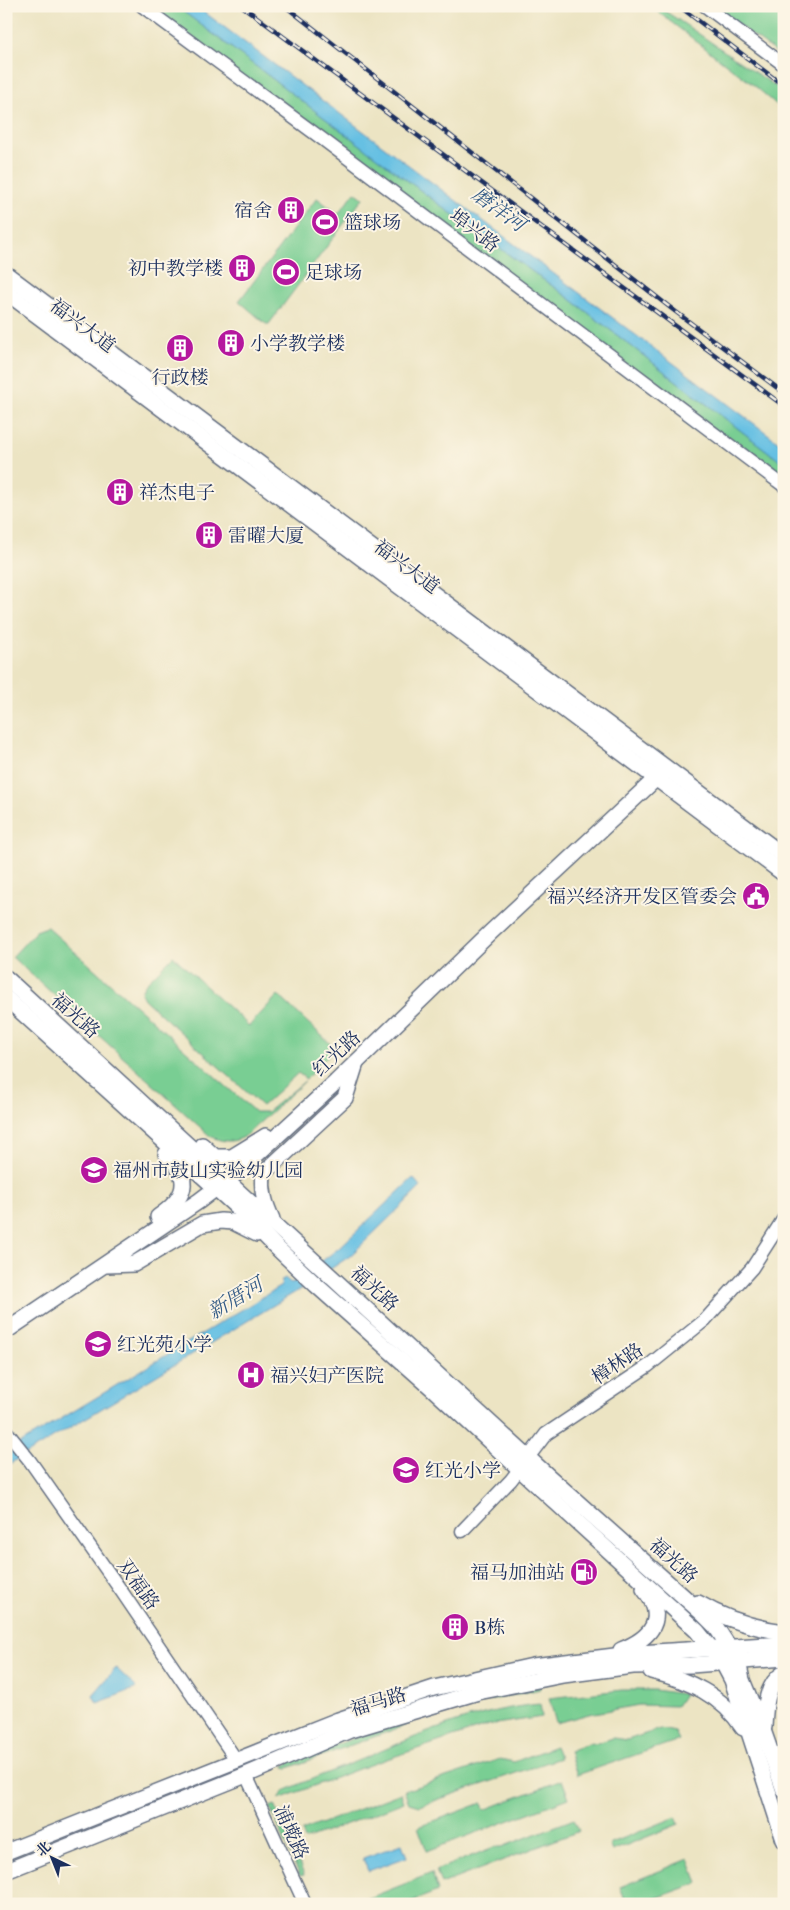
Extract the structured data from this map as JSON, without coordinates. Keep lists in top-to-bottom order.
{
  "streets": {
    "main road": [
      "福兴大道",
      "福光路",
      "红光路",
      "福马路"
    ],
    "street": [
      "埠兴路",
      "樟林路",
      "双福路",
      "浦墘路"
    ]
  },
  "crossings": [
    ["福兴大道", "红光路"],
    ["福光路", "红光路"],
    ["福光路", "樟林路"],
    ["福光路", "福马路"],
    ["双福路", "福马路"],
    ["福马路", "浦墘路"]
  ],
  "water": ["磨洋河", "新厝河"],
  "places": {
    "building": [
      "宿舍",
      "初中教学楼",
      "小学教学楼",
      "行政楼",
      "祥杰电子",
      "雷曜大厦",
      "B栋"
    ],
    "sports": ["篮球场", "足球场"],
    "public building": ["福兴经济开发区管委会"],
    "school or university": ["福州市鼓山实验幼儿园", "红光苑小学", "红光小学"],
    "hospital": ["福兴妇产医院"],
    "fuel station": ["福马加油站"]
  },
  "north": "top left"
}
